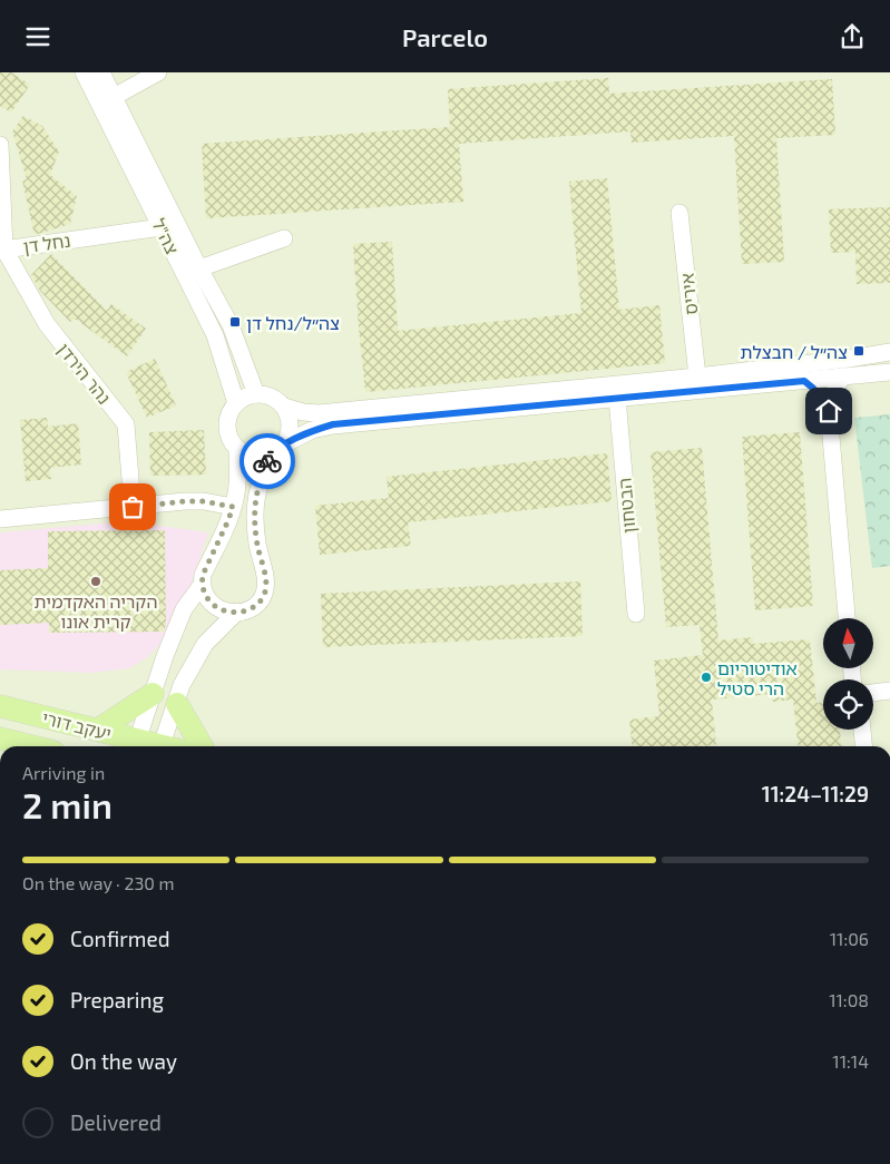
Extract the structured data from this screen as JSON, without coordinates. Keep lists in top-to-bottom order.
{
  "streets": {
    "main road": ["יעקב דורי"],
    "street": [
      "צה\"ל",
      "נחל דן",
      "איריס",
      "נהר הירדן",
      "הבטחון"
    ]
  },
  "crossings": [
    ["צה\"ל", "נחל דן"],
    ["נחל דן", "נהר הירדן"]
  ],
  "places": {
    "transit": ["צה״ל/נחל דן", "צה״ל / חבצלת"],
    "other": ["הקריה האקדמית קרית אונו", "אודיטוריום הרי סטיל"]
  },
  "north": "top",
  "page": {
    "header": "Parcelo",
    "heading": ["2 min", "Arriving in", "11:24–11:29"],
    "bar": "On the way · 230 m",
    "list": [
      ["Confirmed", "11:06"],
      ["Preparing", "11:08"],
      ["On the way", "11:14"],
      "Delivered"
    ]
  }
}
